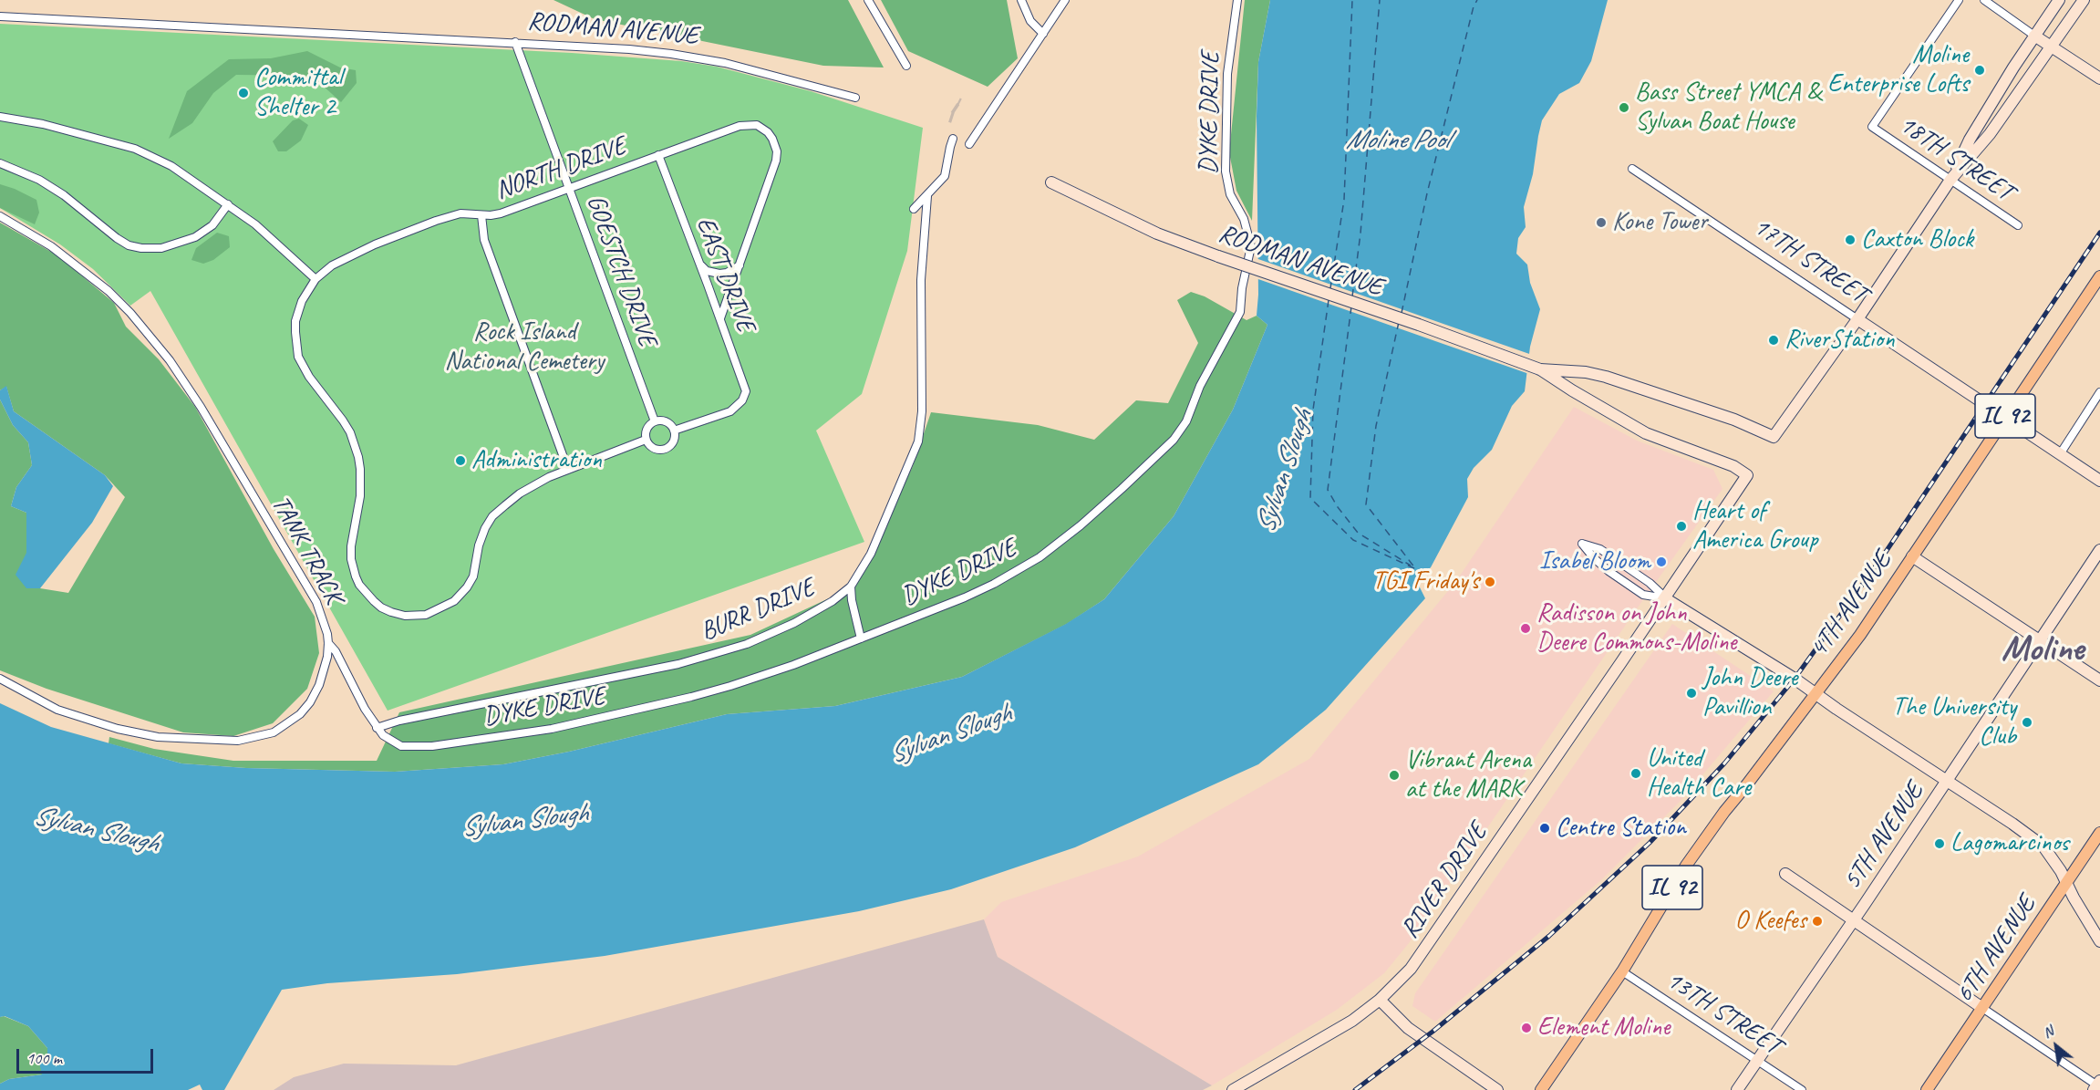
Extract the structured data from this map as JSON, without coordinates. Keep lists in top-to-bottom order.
{
  "streets": {
    "main road": ["IL 92", "4TH AVENUE", "6TH AVENUE"],
    "street": [
      "RODMAN AVENUE",
      "DYKE DRIVE",
      "18TH STREET",
      "NORTH DRIVE",
      "17TH STREET",
      "GOESTCH DRIVE",
      "EAST DRIVE",
      "TANK TRACK",
      "BURR DRIVE",
      "5TH AVENUE",
      "RIVER DRIVE",
      "13TH STREET"
    ]
  },
  "crossings": [
    ["RODMAN AVENUE", "GOESTCH DRIVE"],
    ["RODMAN AVENUE", "RIVER DRIVE"],
    ["DYKE DRIVE", "TANK TRACK"],
    ["DYKE DRIVE", "BURR DRIVE"],
    ["NORTH DRIVE", "GOESTCH DRIVE"],
    ["NORTH DRIVE", "EAST DRIVE"],
    ["17TH STREET", "4TH AVENUE"],
    ["GOESTCH DRIVE", "EAST DRIVE"],
    ["4TH AVENUE", "13TH STREET"],
    ["5TH AVENUE", "13TH STREET"]
  ],
  "districts": ["Moline"],
  "water": ["Moline Pool", "Sylvan Slough"],
  "parks": ["Rock Island National Cemetery"],
  "places": [
    "Moline Enterprise Lofts",
    "Committal Shelter 2",
    "Bass Street YMCA & Sylvan Boat House",
    "Kone Tower",
    "Caxton Block",
    "RiverStation",
    "Administration",
    "Heart of America Group",
    "Isabel Bloom",
    "TGI Friday's",
    "Radisson on John Deere Commons-Moline",
    "John Deere Pavillion",
    "The University Club",
    "United Health Care",
    "Vibrant Arena at the MARK",
    "Centre Station",
    "Lagomarcinos",
    "O Keefes",
    "Element Moline"
  ],
  "scale_bar": "100 m",
  "north": "top left"
}
